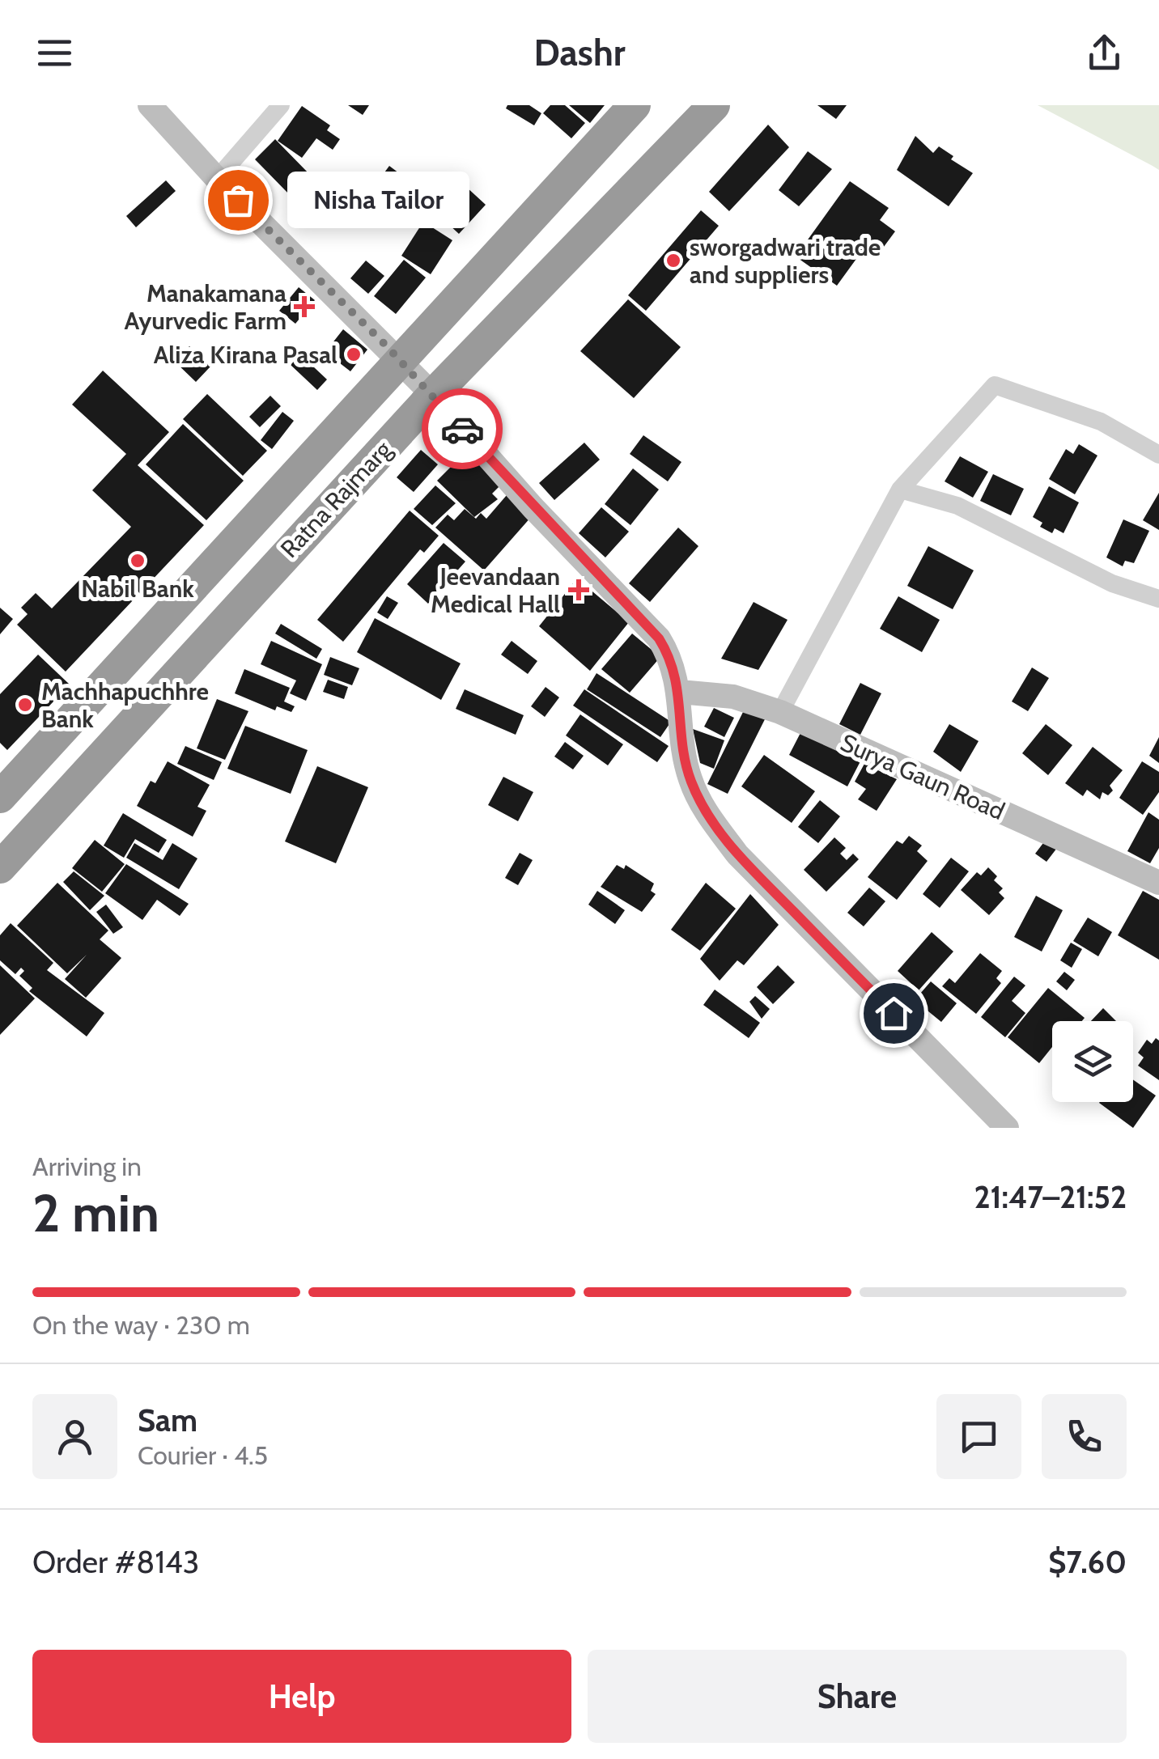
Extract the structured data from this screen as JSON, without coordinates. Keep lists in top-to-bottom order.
{
  "streets": {
    "highway": ["Ratna Rajmarg"],
    "street": ["Surya Gaun Road"]
  },
  "places": {
    "other": [
      "Nisha Tailor",
      "sworgadwari trade and suppliers",
      "Aliza Kirana Pasal",
      "Nabil Bank",
      "Machhapuchhre Bank"
    ],
    "health": ["Manakamana Ayurvedic Farm", "Jeevandaan Medical Hall"]
  },
  "page": {
    "header": "Dashr",
    "bubble": "Nisha Tailor",
    "heading": ["2 min", "Arriving in", "21:47–21:52"],
    "panel": [
      "Sam",
      "Courier · 4.5",
      "Order #8143",
      "$7.60"
    ],
    "bar": "On the way · 230 m",
    "buttons": ["Help", "Share"]
  }
}
